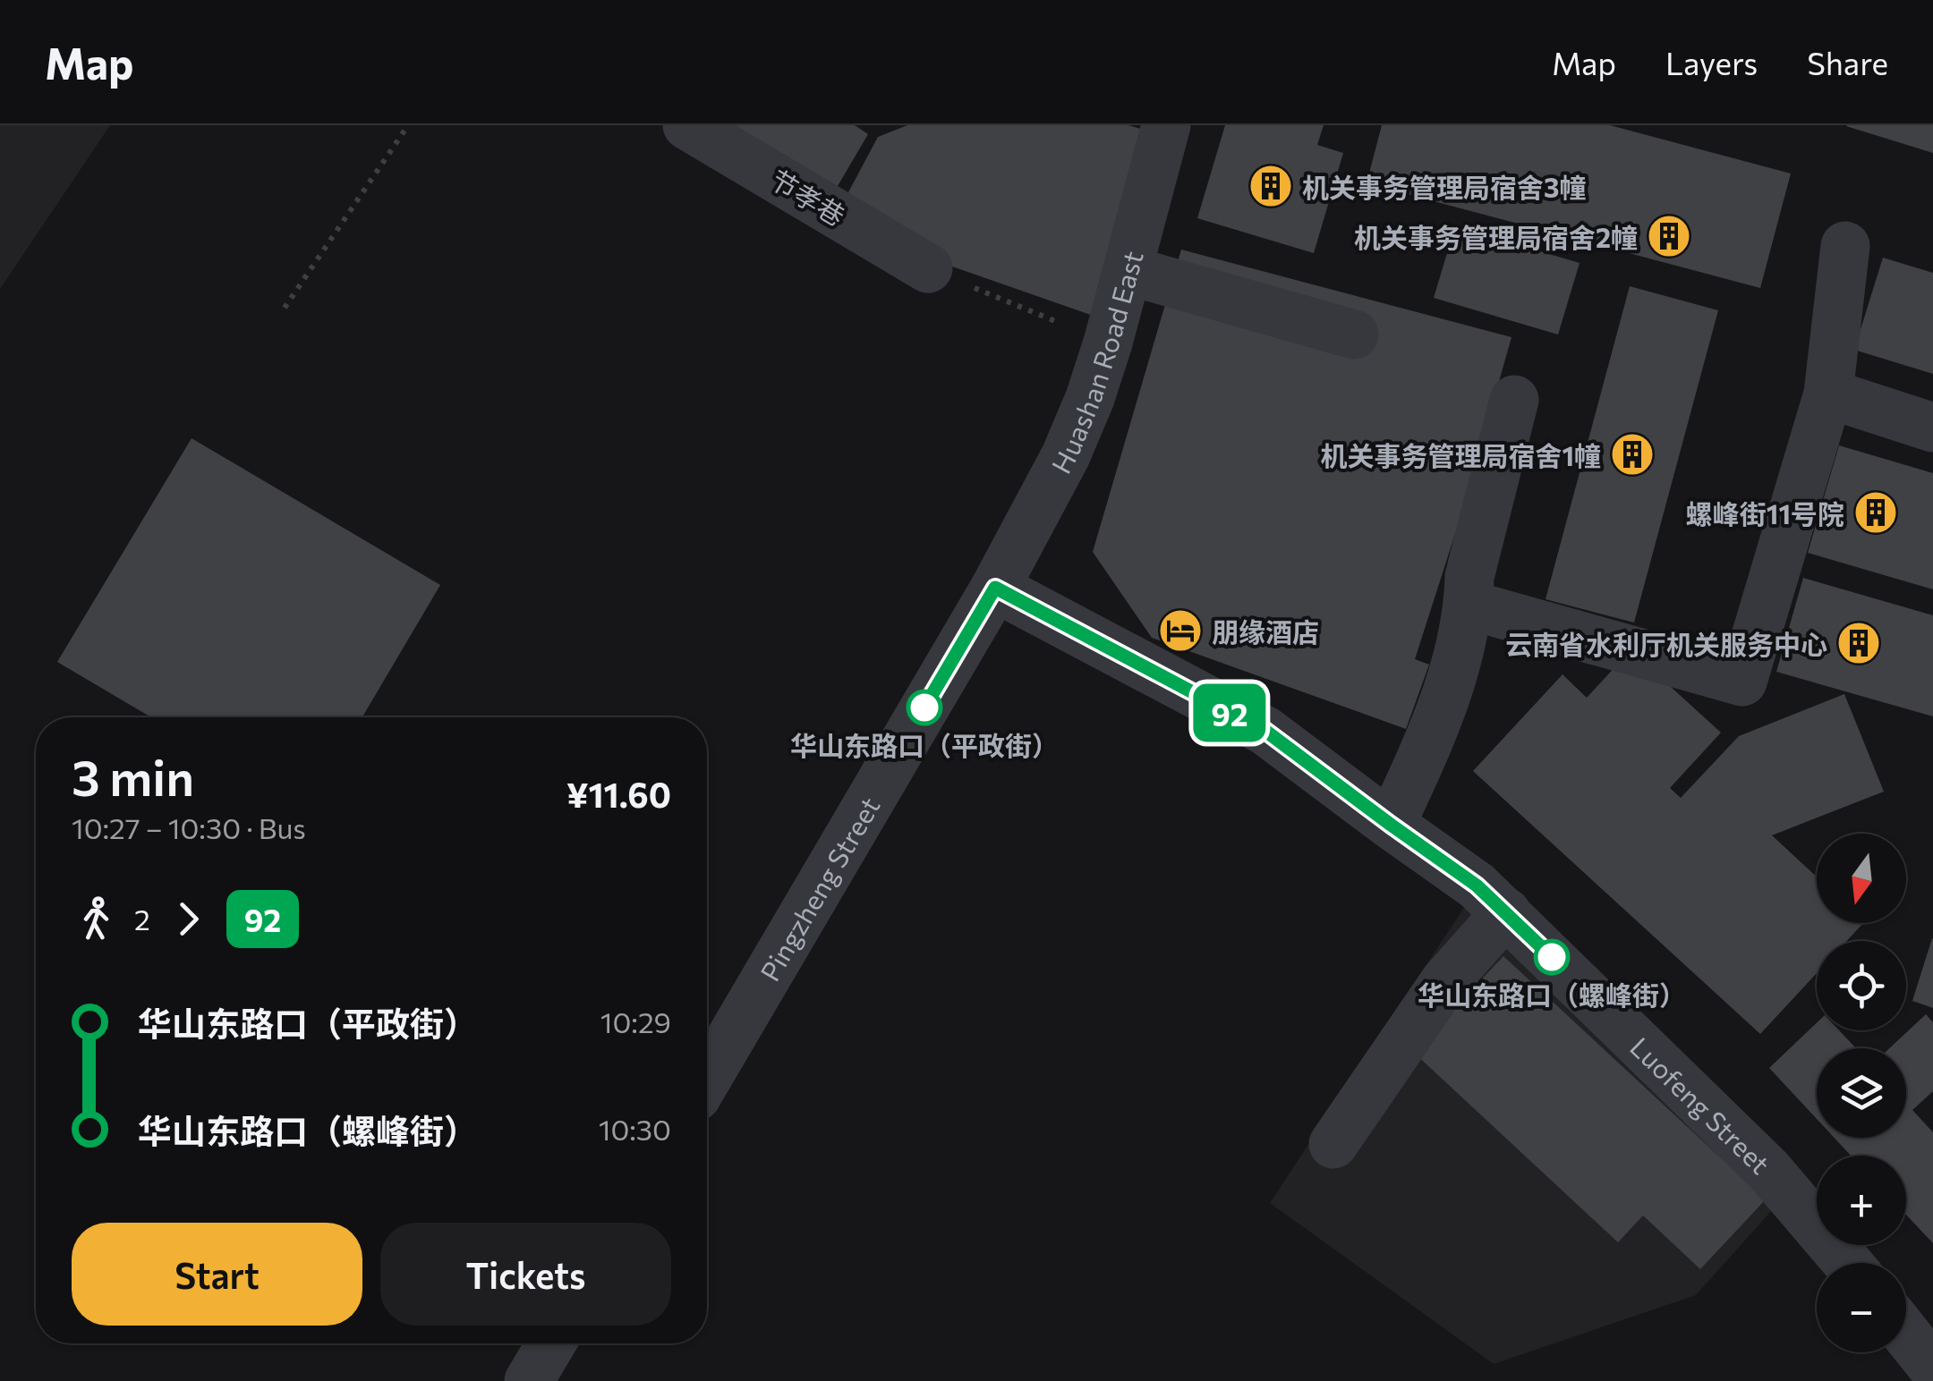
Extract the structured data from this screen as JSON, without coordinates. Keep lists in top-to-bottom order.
{
  "streets": {
    "street": [
      "节孝巷",
      "Huashan Road East",
      "Pingzheng Street",
      "Luofeng Street"
    ]
  },
  "crossings": [
    ["Huashan Road East", "Pingzheng Street"],
    ["Huashan Road East", "Luofeng Street"],
    ["Pingzheng Street", "Luofeng Street"]
  ],
  "places": {
    "building": [
      "机关事务管理局宿舍3幢",
      "机关事务管理局宿舍2幢",
      "机关事务管理局宿舍1幢",
      "螺峰街11号院",
      "云南省水利厅机关服务中心"
    ],
    "hotel": ["朋缘酒店"],
    "other": ["华山东路口（平政街）", "华山东路口（螺峰街）"]
  },
  "lines": ["bus line 92"],
  "north": "bottom",
  "page": {
    "header": "Map",
    "nav": ["Map", "Layers", "Share"],
    "on_map": "92",
    "heading": ["3 min", "10:27 – 10:30 · Bus", "¥11.60"],
    "map_buttons": ["+", "−"],
    "legs": ["2", "92"],
    "list": [
      {
        "name": "华山东路口（平政街）",
        "value": "10:29"
      },
      {
        "name": "华山东路口（螺峰街）",
        "value": "10:30"
      }
    ],
    "buttons": ["Start", "Tickets"]
  }
}
